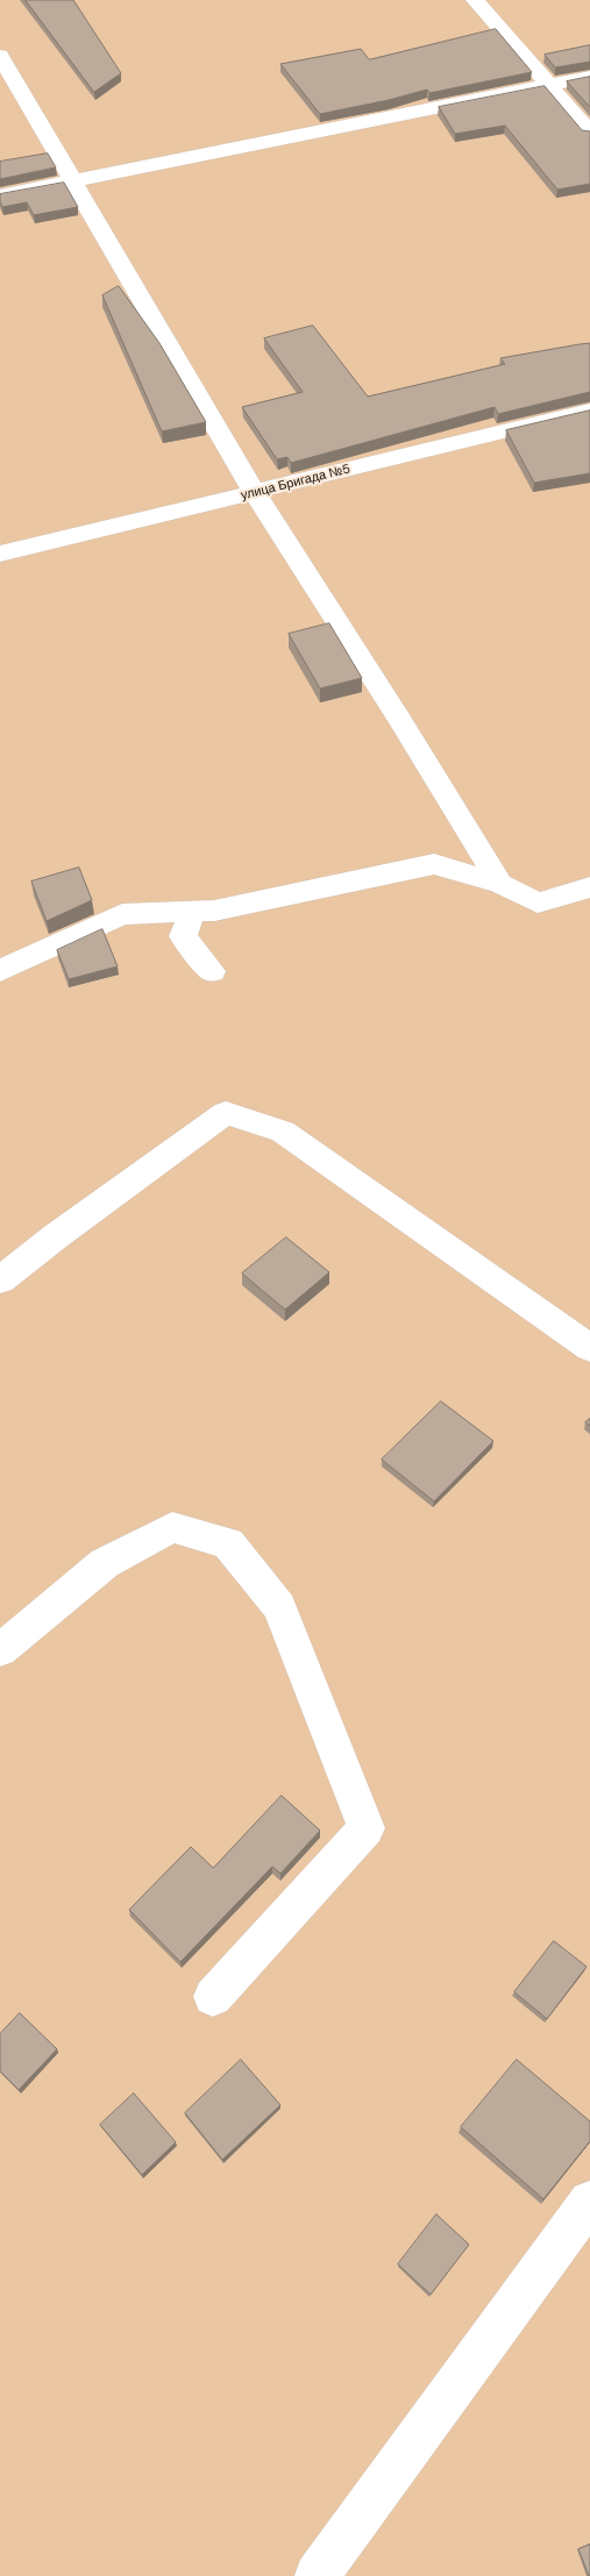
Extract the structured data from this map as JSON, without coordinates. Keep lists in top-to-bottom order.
{
  "streets": {
    "lane": ["улица Бригада №5"]
  }
}
